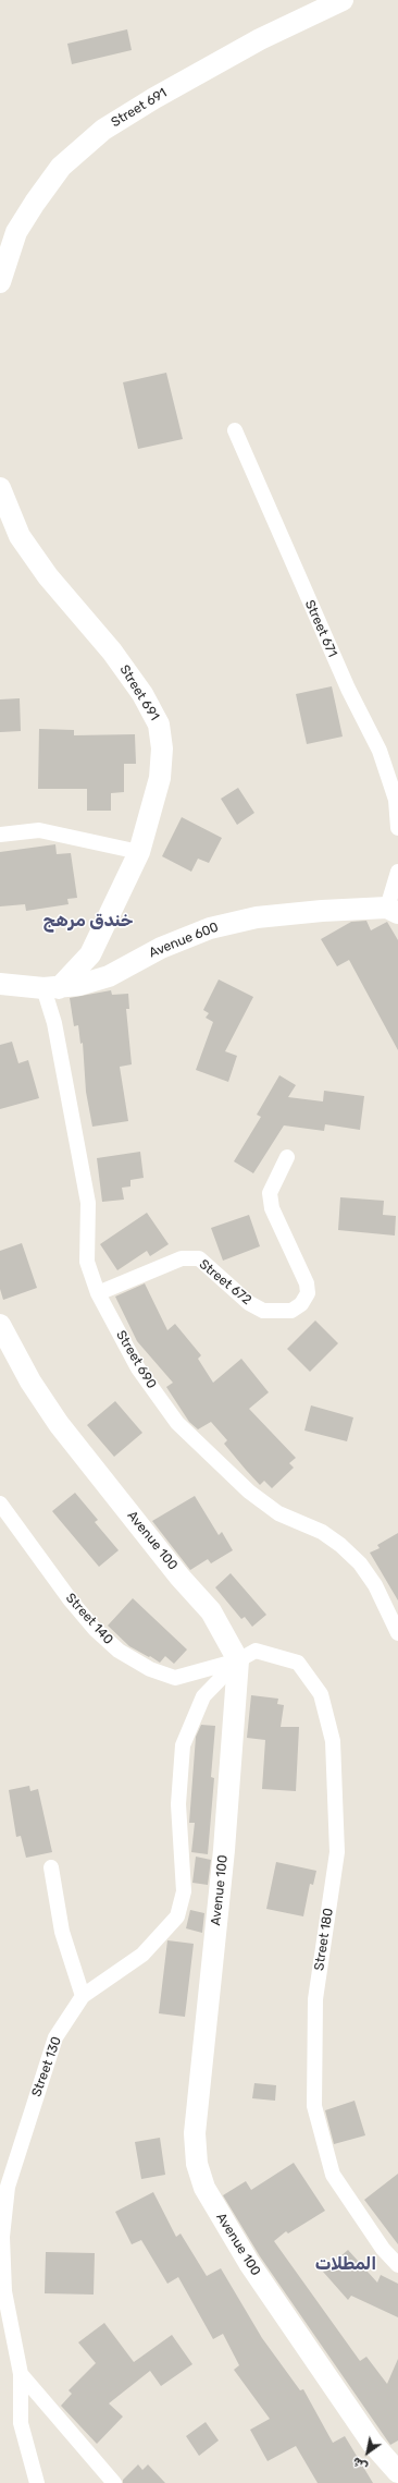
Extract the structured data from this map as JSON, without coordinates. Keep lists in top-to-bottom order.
{
  "streets": {
    "main road": ["Street 691", "Avenue 600", "Avenue 100"],
    "street": [
      "Street 671",
      "Street 672",
      "Street 690",
      "Street 140",
      "Street 180",
      "Street 130"
    ]
  },
  "crossings": [
    ["Street 691", "Avenue 600"],
    ["Street 691", "Street 690"],
    ["Avenue 600", "Street 690"],
    ["Street 672", "Street 690"],
    ["Avenue 100", "Street 140"],
    ["Avenue 100", "Street 180"],
    ["Avenue 100", "Street 130"],
    ["Street 140", "Street 180"],
    ["Street 140", "Street 130"],
    ["Street 180", "Street 130"]
  ],
  "districts": ["خندق مرهج", "المطلات"],
  "north": "bottom left"
}
